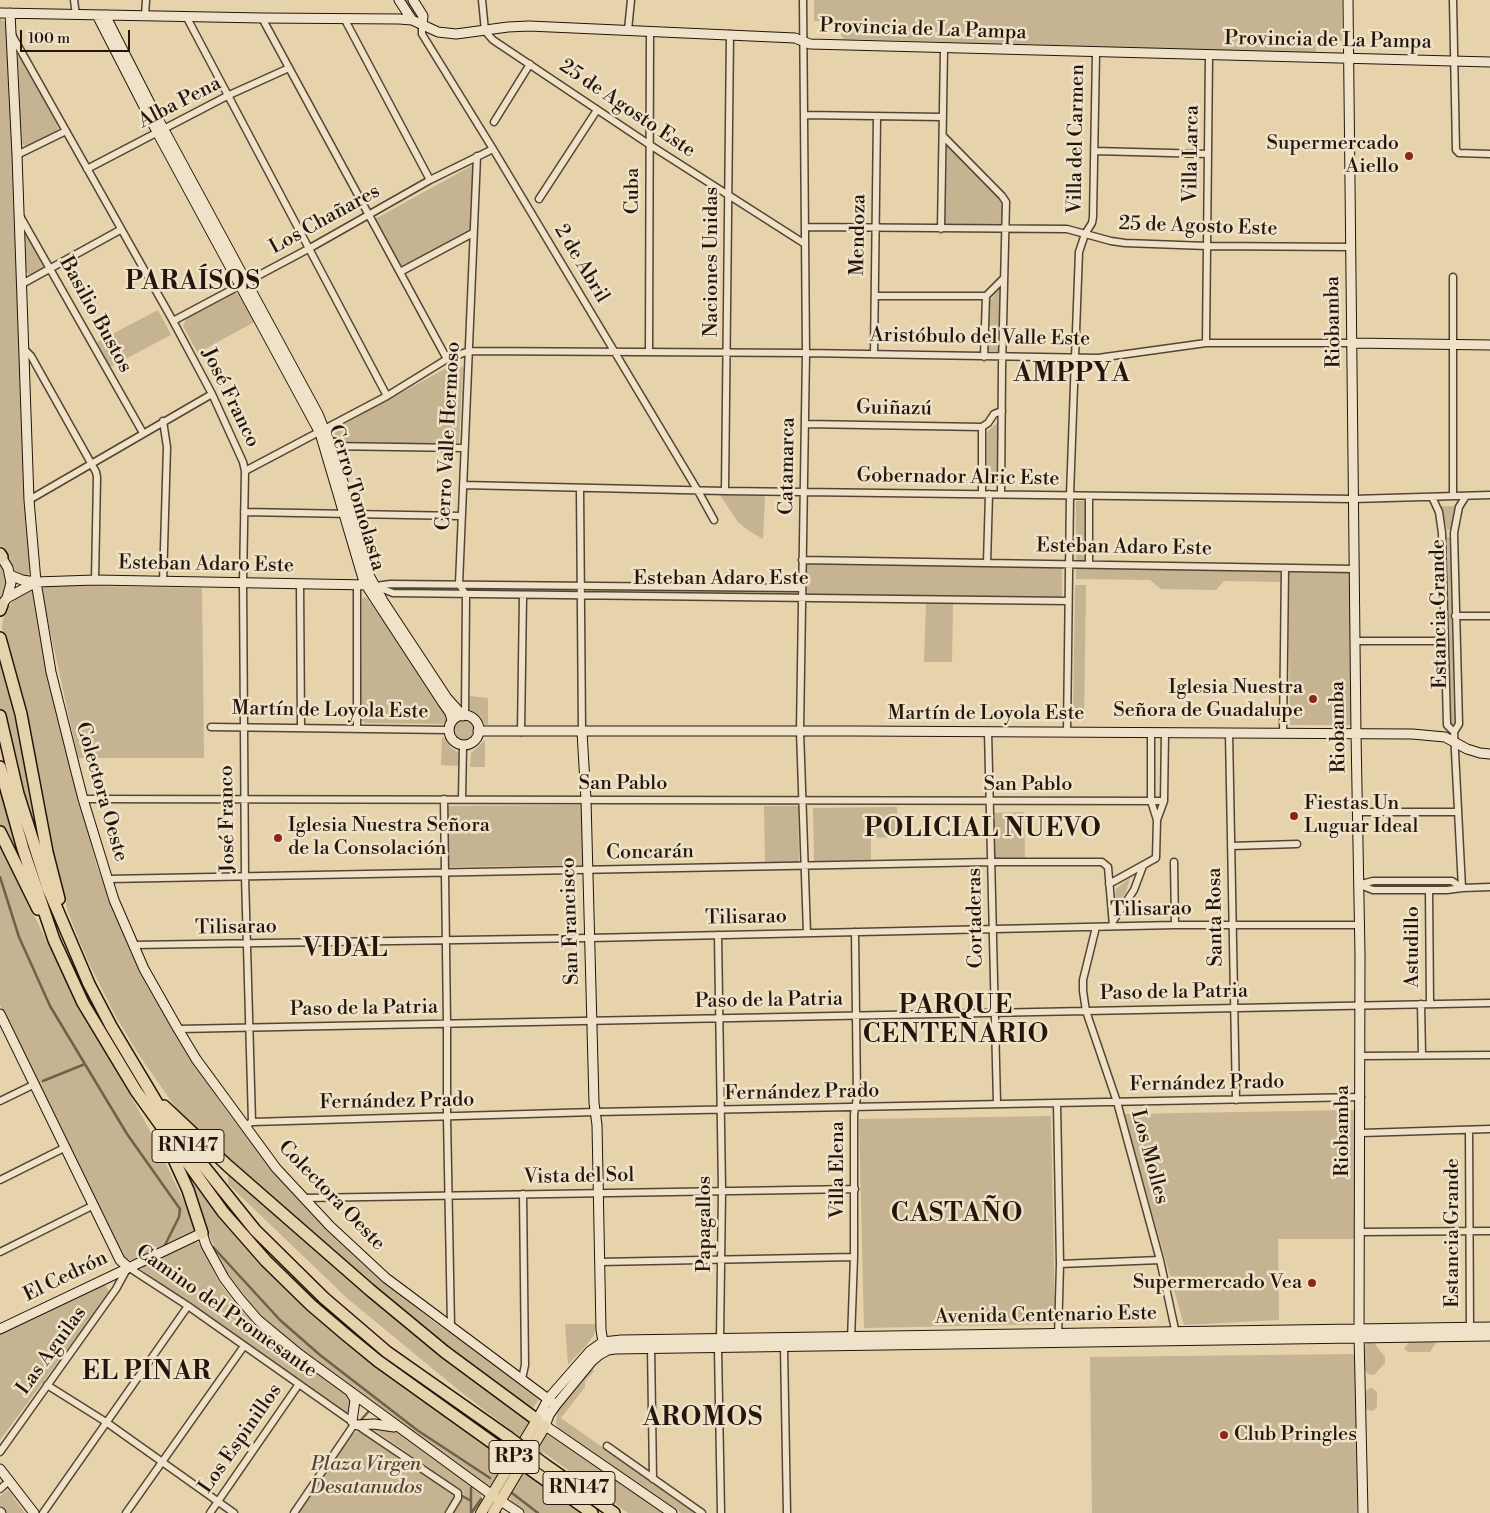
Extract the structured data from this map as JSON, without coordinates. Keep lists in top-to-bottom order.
{
  "streets": {
    "highway": ["RN147"],
    "main road": ["RP3"],
    "street": [
      "Provincia de La Pampa",
      "Alba Pena",
      "25 de Agosto Este",
      "Villa del Carmen",
      "Villa Larca",
      "Cuba",
      "Los Chañares",
      "Mendoza",
      "Naciones Unidas",
      "2 de Abril",
      "Basilio Bustos",
      "Riobamba",
      "Aristóbulo del Valle Este",
      "José Franco",
      "Guiñazú",
      "Cerro Valle Hermoso",
      "Catamarca",
      "Gobernador Alric Este",
      "Cerro Tomolasta",
      "Esteban Adaro Este",
      "Estancia Grande",
      "Martín de Loyola Este",
      "San Pablo",
      "Colectora Oeste",
      "Concarán",
      "Tilisarao",
      "Santa Rosa",
      "Cortaderas",
      "San Francisco",
      "Astudillo",
      "Paso de la Patria",
      "Fernández Prado",
      "Los Molles",
      "Villa Elena",
      "Vista del Sol",
      "Papagallos",
      "El Cedrón",
      "Camino del Promesante",
      "Avenida Centenario Este",
      "Las Aguilas",
      "Los Espinillos"
    ]
  },
  "crossings": [
    ["Provincia de La Pampa", "25 de Agosto Este"],
    ["Provincia de La Pampa", "Villa del Carmen"],
    ["Provincia de La Pampa", "Villa Larca"],
    ["Provincia de La Pampa", "Cuba"],
    ["Provincia de La Pampa", "Naciones Unidas"],
    ["Provincia de La Pampa", "2 de Abril"],
    ["Provincia de La Pampa", "Riobamba"],
    ["Provincia de La Pampa", "Catamarca"],
    ["Provincia de La Pampa", "Cerro Tomolasta"],
    ["Provincia de La Pampa", "Colectora Oeste"],
    ["Alba Pena", "José Franco"],
    ["Alba Pena", "Cerro Tomolasta"],
    ["25 de Agosto Este", "Villa del Carmen"],
    ["25 de Agosto Este", "Villa Larca"],
    ["25 de Agosto Este", "Cuba"],
    ["25 de Agosto Este", "Mendoza"],
    ["25 de Agosto Este", "Naciones Unidas"],
    ["25 de Agosto Este", "Riobamba"],
    ["25 de Agosto Este", "Catamarca"],
    ["Villa del Carmen", "Aristóbulo del Valle Este"],
    ["Villa del Carmen", "Gobernador Alric Este"],
    ["Villa del Carmen", "Esteban Adaro Este"],
    ["Villa del Carmen", "Martín de Loyola Este"],
    ["Villa Larca", "Aristóbulo del Valle Este"],
    ["Cuba", "Aristóbulo del Valle Este"],
    ["Los Chañares", "2 de Abril"],
    ["Los Chañares", "José Franco"],
    ["Los Chañares", "Cerro Valle Hermoso"],
    ["Los Chañares", "Cerro Tomolasta"],
    ["Mendoza", "Aristóbulo del Valle Este"],
    ["Naciones Unidas", "Aristóbulo del Valle Este"],
    ["Naciones Unidas", "Gobernador Alric Este"],
    ["2 de Abril", "Aristóbulo del Valle Este"],
    ["2 de Abril", "Gobernador Alric Este"],
    ["Basilio Bustos", "Colectora Oeste"],
    ["Riobamba", "Aristóbulo del Valle Este"],
    ["Riobamba", "Gobernador Alric Este"],
    ["Riobamba", "Esteban Adaro Este"],
    ["Riobamba", "Martín de Loyola Este"],
    ["Riobamba", "Tilisarao"],
    ["Riobamba", "Paso de la Patria"],
    ["Riobamba", "Fernández Prado"],
    ["Riobamba", "Avenida Centenario Este"],
    ["Aristóbulo del Valle Este", "Cerro Valle Hermoso"],
    ["Aristóbulo del Valle Este", "Catamarca"],
    ["José Franco", "Esteban Adaro Este"],
    ["José Franco", "Martín de Loyola Este"],
    ["José Franco", "San Pablo"],
    ["José Franco", "Colectora Oeste"],
    ["José Franco", "Concarán"],
    ["José Franco", "Tilisarao"],
    ["José Franco", "Paso de la Patria"],
    ["José Franco", "Fernández Prado"],
    ["Guiñazú", "Catamarca"],
    ["Cerro Valle Hermoso", "Gobernador Alric Este"],
    ["Cerro Valle Hermoso", "Esteban Adaro Este"],
    ["Catamarca", "Gobernador Alric Este"],
    ["Catamarca", "Esteban Adaro Este"],
    ["Catamarca", "Martín de Loyola Este"],
    ["Catamarca", "San Pablo"],
    ["Catamarca", "Concarán"],
    ["Catamarca", "Tilisarao"],
    ["Gobernador Alric Este", "Estancia Grande"],
    ["Gobernador Alric Este", "San Francisco"],
    ["Cerro Tomolasta", "Esteban Adaro Este"],
    ["Cerro Tomolasta", "Martín de Loyola Este"],
    ["Esteban Adaro Este", "Colectora Oeste"],
    ["Esteban Adaro Este", "San Francisco"],
    ["Estancia Grande", "Martín de Loyola Este"],
    ["Estancia Grande", "Avenida Centenario Este"],
    ["Martín de Loyola Este", "Santa Rosa"],
    ["Martín de Loyola Este", "Cortaderas"],
    ["Martín de Loyola Este", "San Francisco"],
    ["San Pablo", "Colectora Oeste"],
    ["San Pablo", "Cortaderas"],
    ["San Pablo", "San Francisco"],
    ["Colectora Oeste", "Concarán"],
    ["Colectora Oeste", "Tilisarao"],
    ["Colectora Oeste", "Paso de la Patria"],
    ["Colectora Oeste", "Fernández Prado"],
    ["Colectora Oeste", "Vista del Sol"],
    ["Colectora Oeste", "RP3"],
    ["Concarán", "Cortaderas"],
    ["Concarán", "San Francisco"],
    ["Tilisarao", "Santa Rosa"],
    ["Tilisarao", "Cortaderas"],
    ["Tilisarao", "San Francisco"],
    ["Tilisarao", "Los Molles"],
    ["Tilisarao", "Villa Elena"],
    ["Tilisarao", "Papagallos"],
    ["Santa Rosa", "Paso de la Patria"],
    ["Santa Rosa", "Fernández Prado"],
    ["Cortaderas", "Paso de la Patria"],
    ["Cortaderas", "Fernández Prado"],
    ["San Francisco", "Paso de la Patria"],
    ["San Francisco", "Fernández Prado"],
    ["San Francisco", "Vista del Sol"],
    ["San Francisco", "Avenida Centenario Este"],
    ["Astudillo", "Paso de la Patria"],
    ["Paso de la Patria", "Los Molles"],
    ["Paso de la Patria", "Villa Elena"],
    ["Paso de la Patria", "Papagallos"],
    ["Fernández Prado", "Los Molles"],
    ["Fernández Prado", "Villa Elena"],
    ["Fernández Prado", "Papagallos"],
    ["Los Molles", "Avenida Centenario Este"],
    ["Villa Elena", "Vista del Sol"],
    ["Villa Elena", "Avenida Centenario Este"],
    ["Vista del Sol", "Papagallos"],
    ["Papagallos", "Avenida Centenario Este"],
    ["El Cedrón", "Camino del Promesante"],
    ["El Cedrón", "Las Aguilas"],
    ["Camino del Promesante", "Las Aguilas"],
    ["Camino del Promesante", "Los Espinillos"]
  ],
  "districts": [
    "PARAÍSOS",
    "AMPPYA",
    "POLICIAL NUEVO",
    "VIDAL",
    "PARQUE CENTENARIO",
    "CASTAÑO",
    "EL PINAR",
    "AROMOS"
  ],
  "parks": ["Plaza Virgen Desatanudos"],
  "places": [
    "Supermercado Aiello",
    "Iglesia Nuestra Señora de Guadalupe",
    "Fiestas Un Luguar Ideal",
    "Iglesia Nuestra Señora de la Consolación",
    "Supermercado Vea",
    "Club Pringles"
  ],
  "scale_bar": "100 m"
}
